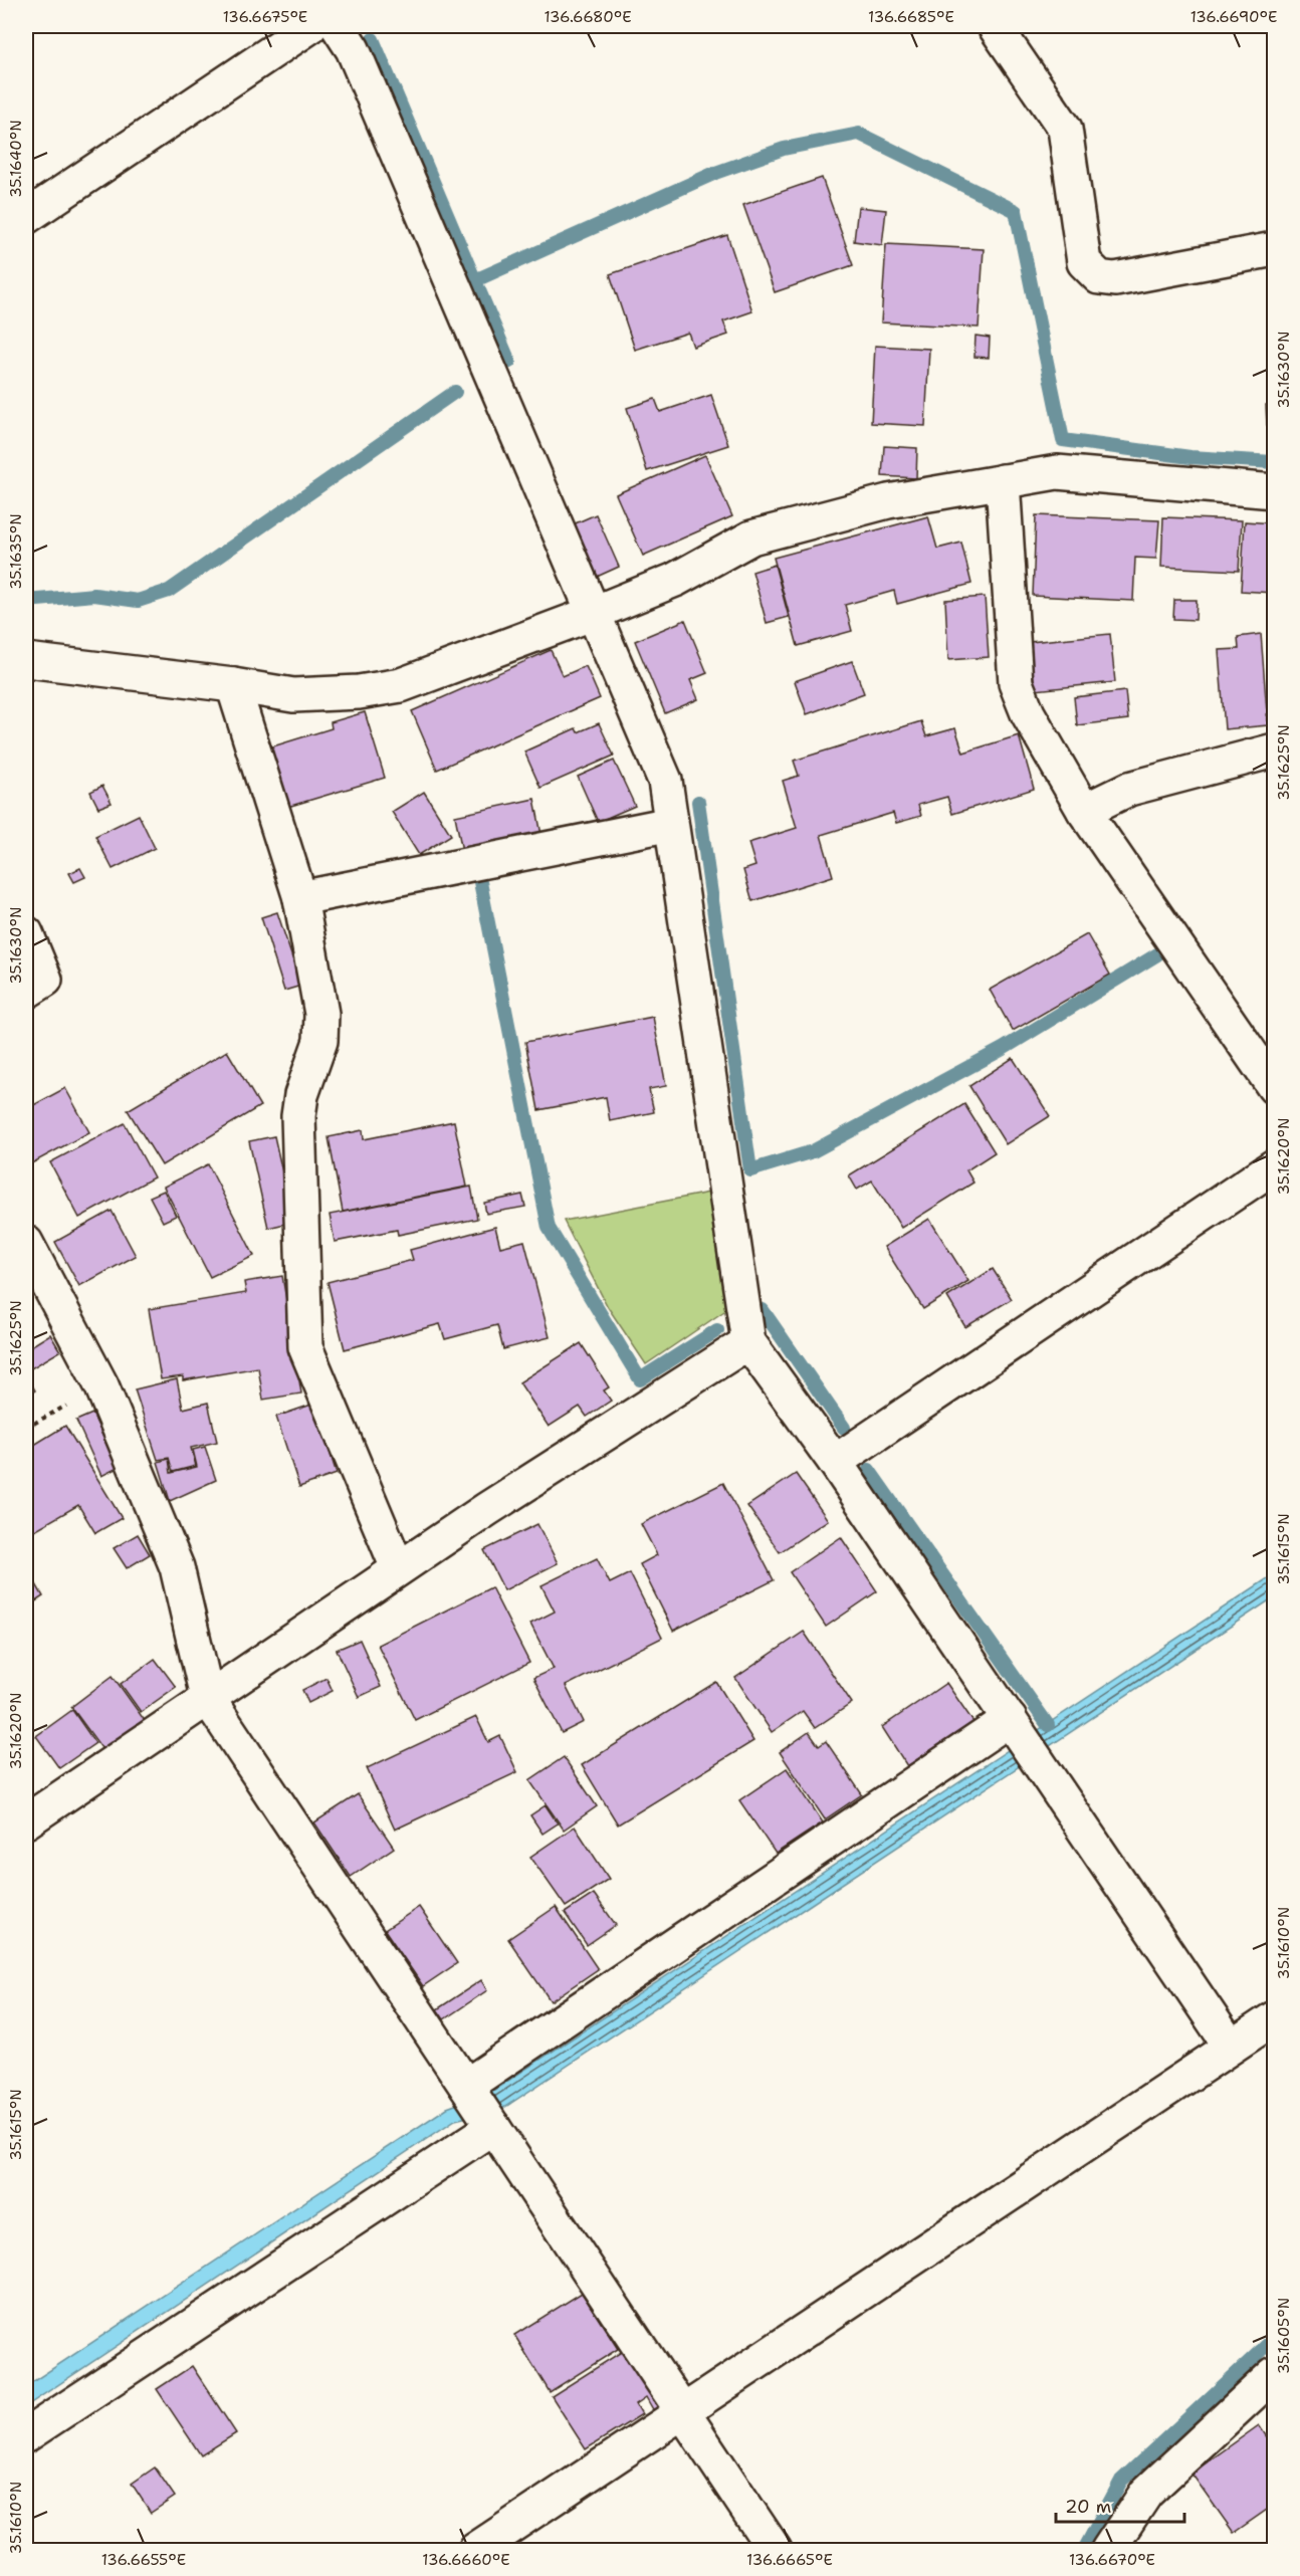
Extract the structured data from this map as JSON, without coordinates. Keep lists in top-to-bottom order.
{
  "scale_bar": "20 m",
  "coordinates": [
    "136.6675°E",
    "136.6680°E",
    "136.6685°E",
    "136.6690°E",
    "35.1640°N",
    "35.1630°N",
    "35.1635°N",
    "35.1625°N",
    "35.1620°N",
    "35.1615°N",
    "35.1610°N",
    "35.1605°N",
    "136.6655°E",
    "136.6660°E",
    "136.6665°E",
    "136.6670°E"
  ]
}
